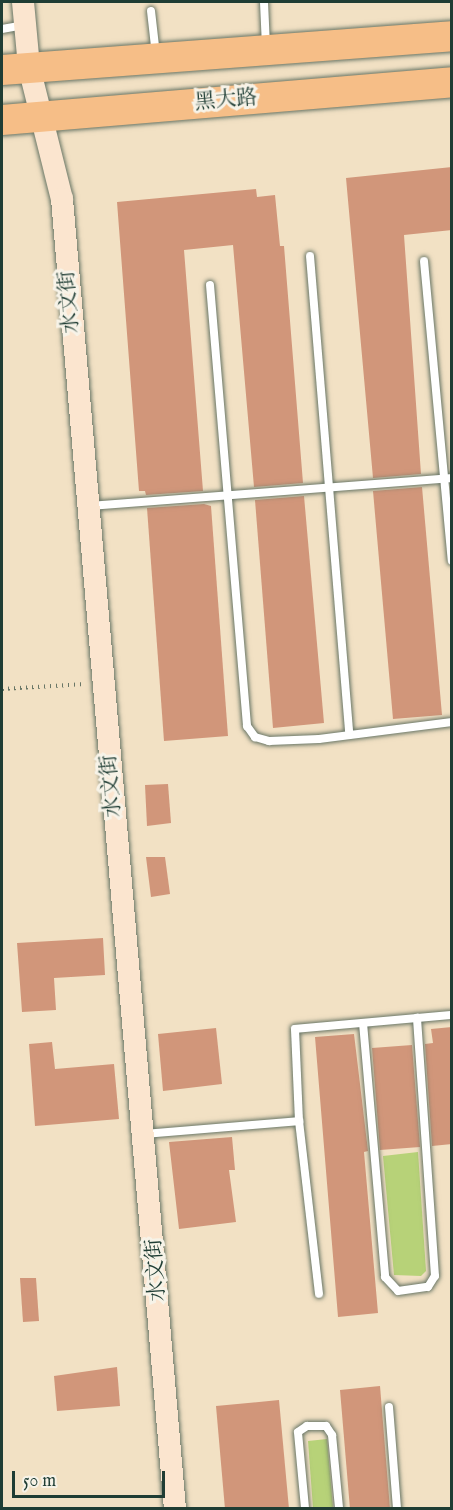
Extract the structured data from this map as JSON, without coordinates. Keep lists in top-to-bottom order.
{
  "streets": {
    "highway": ["黑大路"],
    "street": ["水文街"]
  },
  "crossings": [
    ["黑大路", "水文街"]
  ],
  "scale_bar": "50 m"
}
